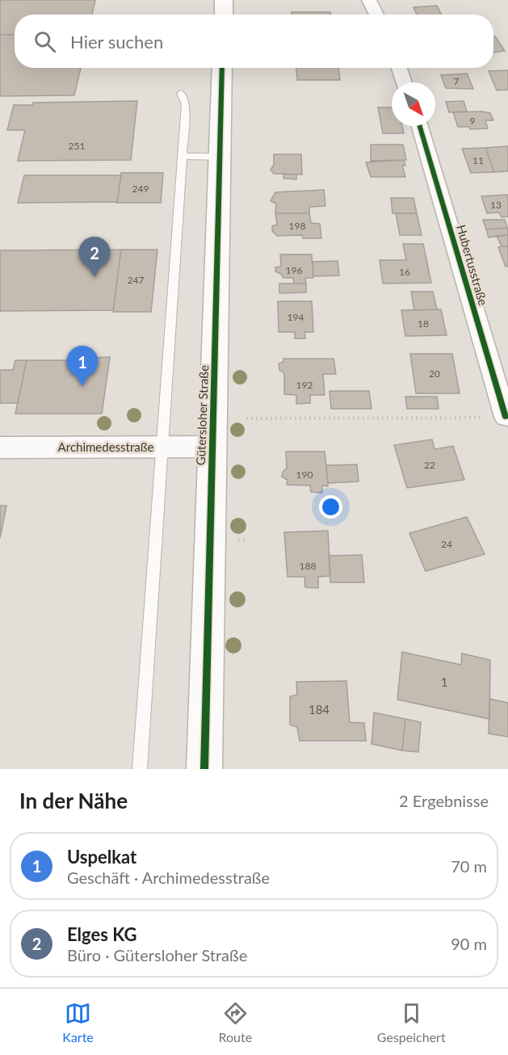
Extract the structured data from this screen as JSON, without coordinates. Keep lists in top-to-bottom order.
{
  "streets": {
    "street": ["Hubertusstraße", "Gütersloher Straße", "Archimedesstraße"]
  },
  "crossings": [
    ["Gütersloher Straße", "Archimedesstraße"]
  ],
  "house_numbers": [
    "7",
    "9",
    "251",
    "11",
    "249",
    "13",
    "198",
    "196",
    "16",
    "247",
    "194",
    "18",
    "20",
    "192",
    "22",
    "190",
    "24",
    "188",
    "1",
    "184"
  ],
  "north": "bottom right",
  "page": {
    "search": "Hier suchen",
    "pins": ["2", "1"],
    "heading": ["In der Nähe", "2 Ergebnisse"],
    "list": [
      {
        "mark": "1",
        "name": "Uspelkat",
        "note": "Geschäft · Archimedesstraße",
        "value": "70 m"
      },
      {
        "mark": "2",
        "name": "Elges KG",
        "note": "Büro · Gütersloher Straße",
        "value": "90 m"
      }
    ],
    "nav": ["Karte", "Route", "Gespeichert"]
  }
}
